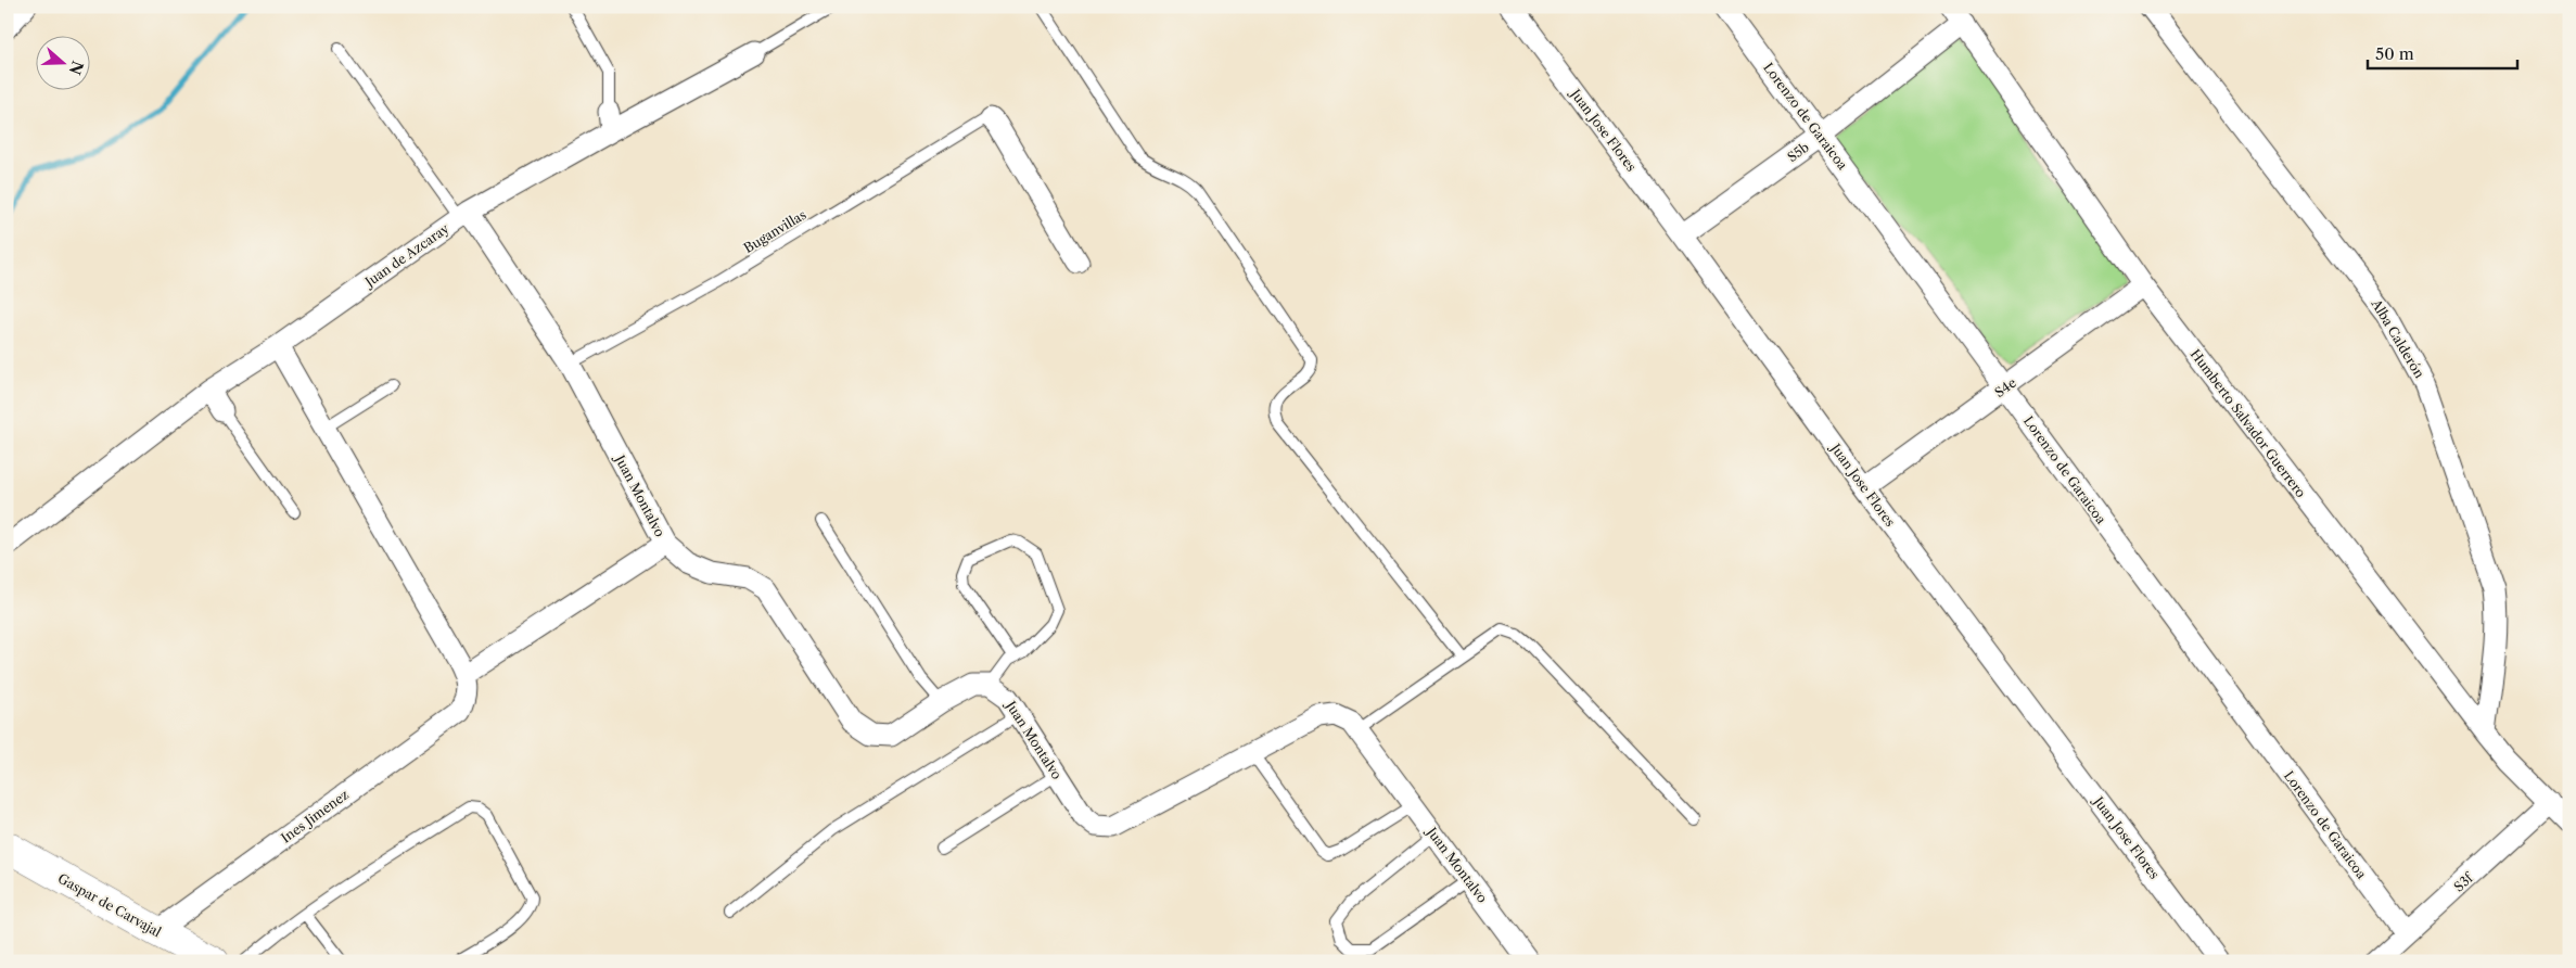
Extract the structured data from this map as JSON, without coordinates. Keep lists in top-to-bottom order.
{
  "streets": {
    "street": [
      "Lorenzo de Garaicoa",
      "Juan Jose Flores",
      "S5b",
      "Juan de Azcaray",
      "Alba Calderón",
      "S4e",
      "Humberto Salvador Guerrero",
      "Juan Montalvo",
      "Ines Jimenez",
      "S3f",
      "Gaspar de Carvajal"
    ],
    "lane": ["Buganvillas"]
  },
  "crossings": [
    ["Lorenzo de Garaicoa", "S5b"],
    ["Lorenzo de Garaicoa", "S4e"],
    ["Lorenzo de Garaicoa", "S3f"],
    ["Juan Jose Flores", "S5b"],
    ["Juan Jose Flores", "S4e"],
    ["S5b", "Humberto Salvador Guerrero"],
    ["Buganvillas", "Juan Montalvo"],
    ["Juan de Azcaray", "Juan Montalvo"],
    ["Alba Calderón", "Humberto Salvador Guerrero"],
    ["S4e", "Humberto Salvador Guerrero"],
    ["Humberto Salvador Guerrero", "S3f"],
    ["Ines Jimenez", "Gaspar de Carvajal"]
  ],
  "scale_bar": "50 m",
  "north": "right"
}
